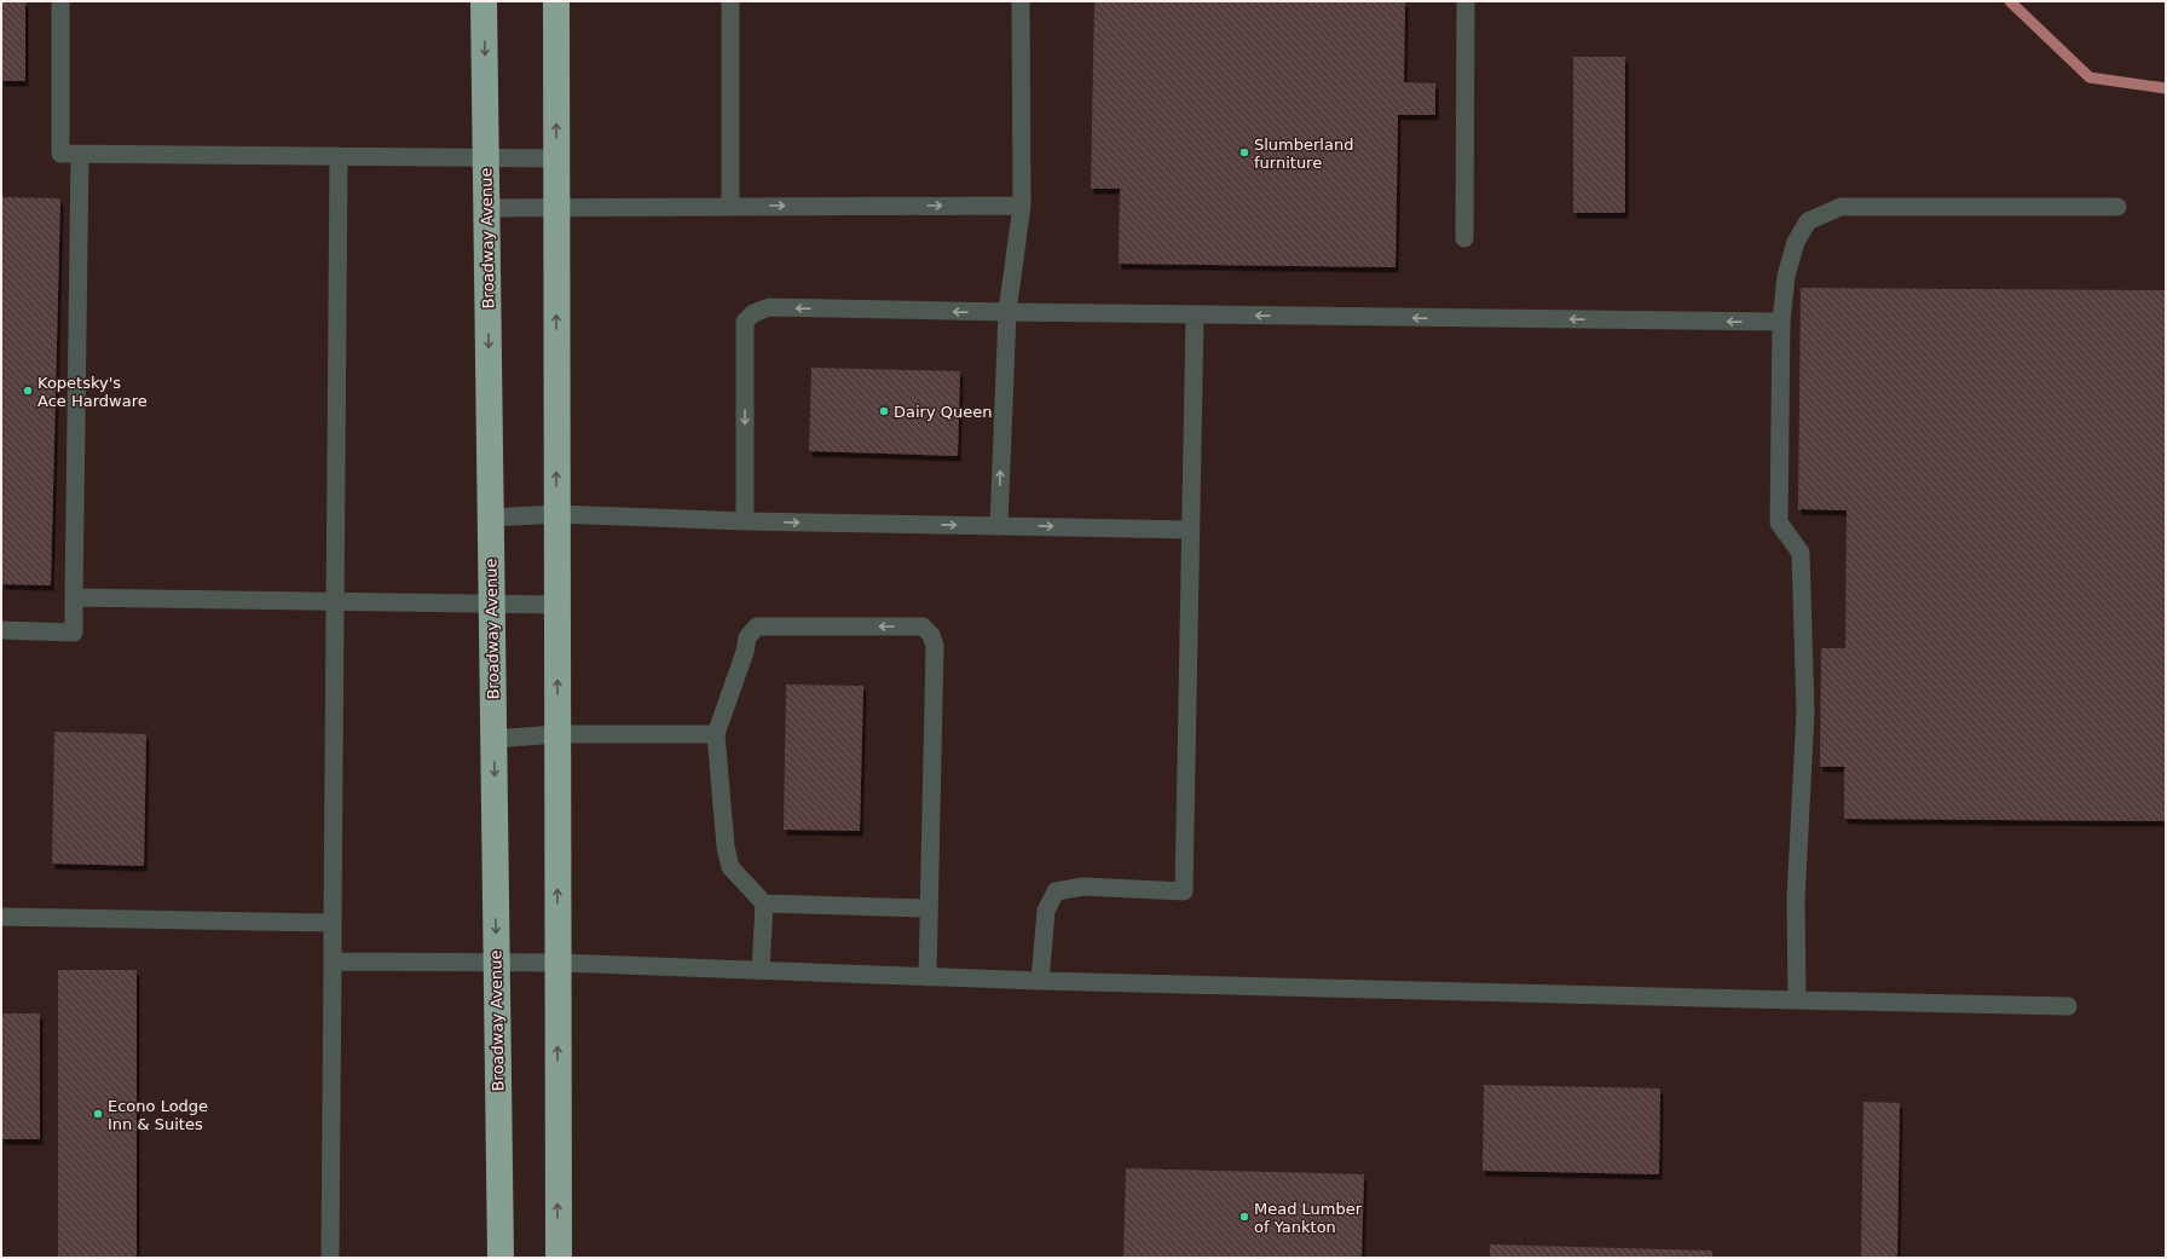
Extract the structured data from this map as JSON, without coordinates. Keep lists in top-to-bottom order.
{
  "streets": {
    "highway": ["Broadway Avenue"]
  },
  "places": [
    "Slumberland furniture",
    "Kopetsky's Ace Hardware",
    "Dairy Queen",
    "Econo Lodge Inn & Suites",
    "Mead Lumber of Yankton"
  ]
}
